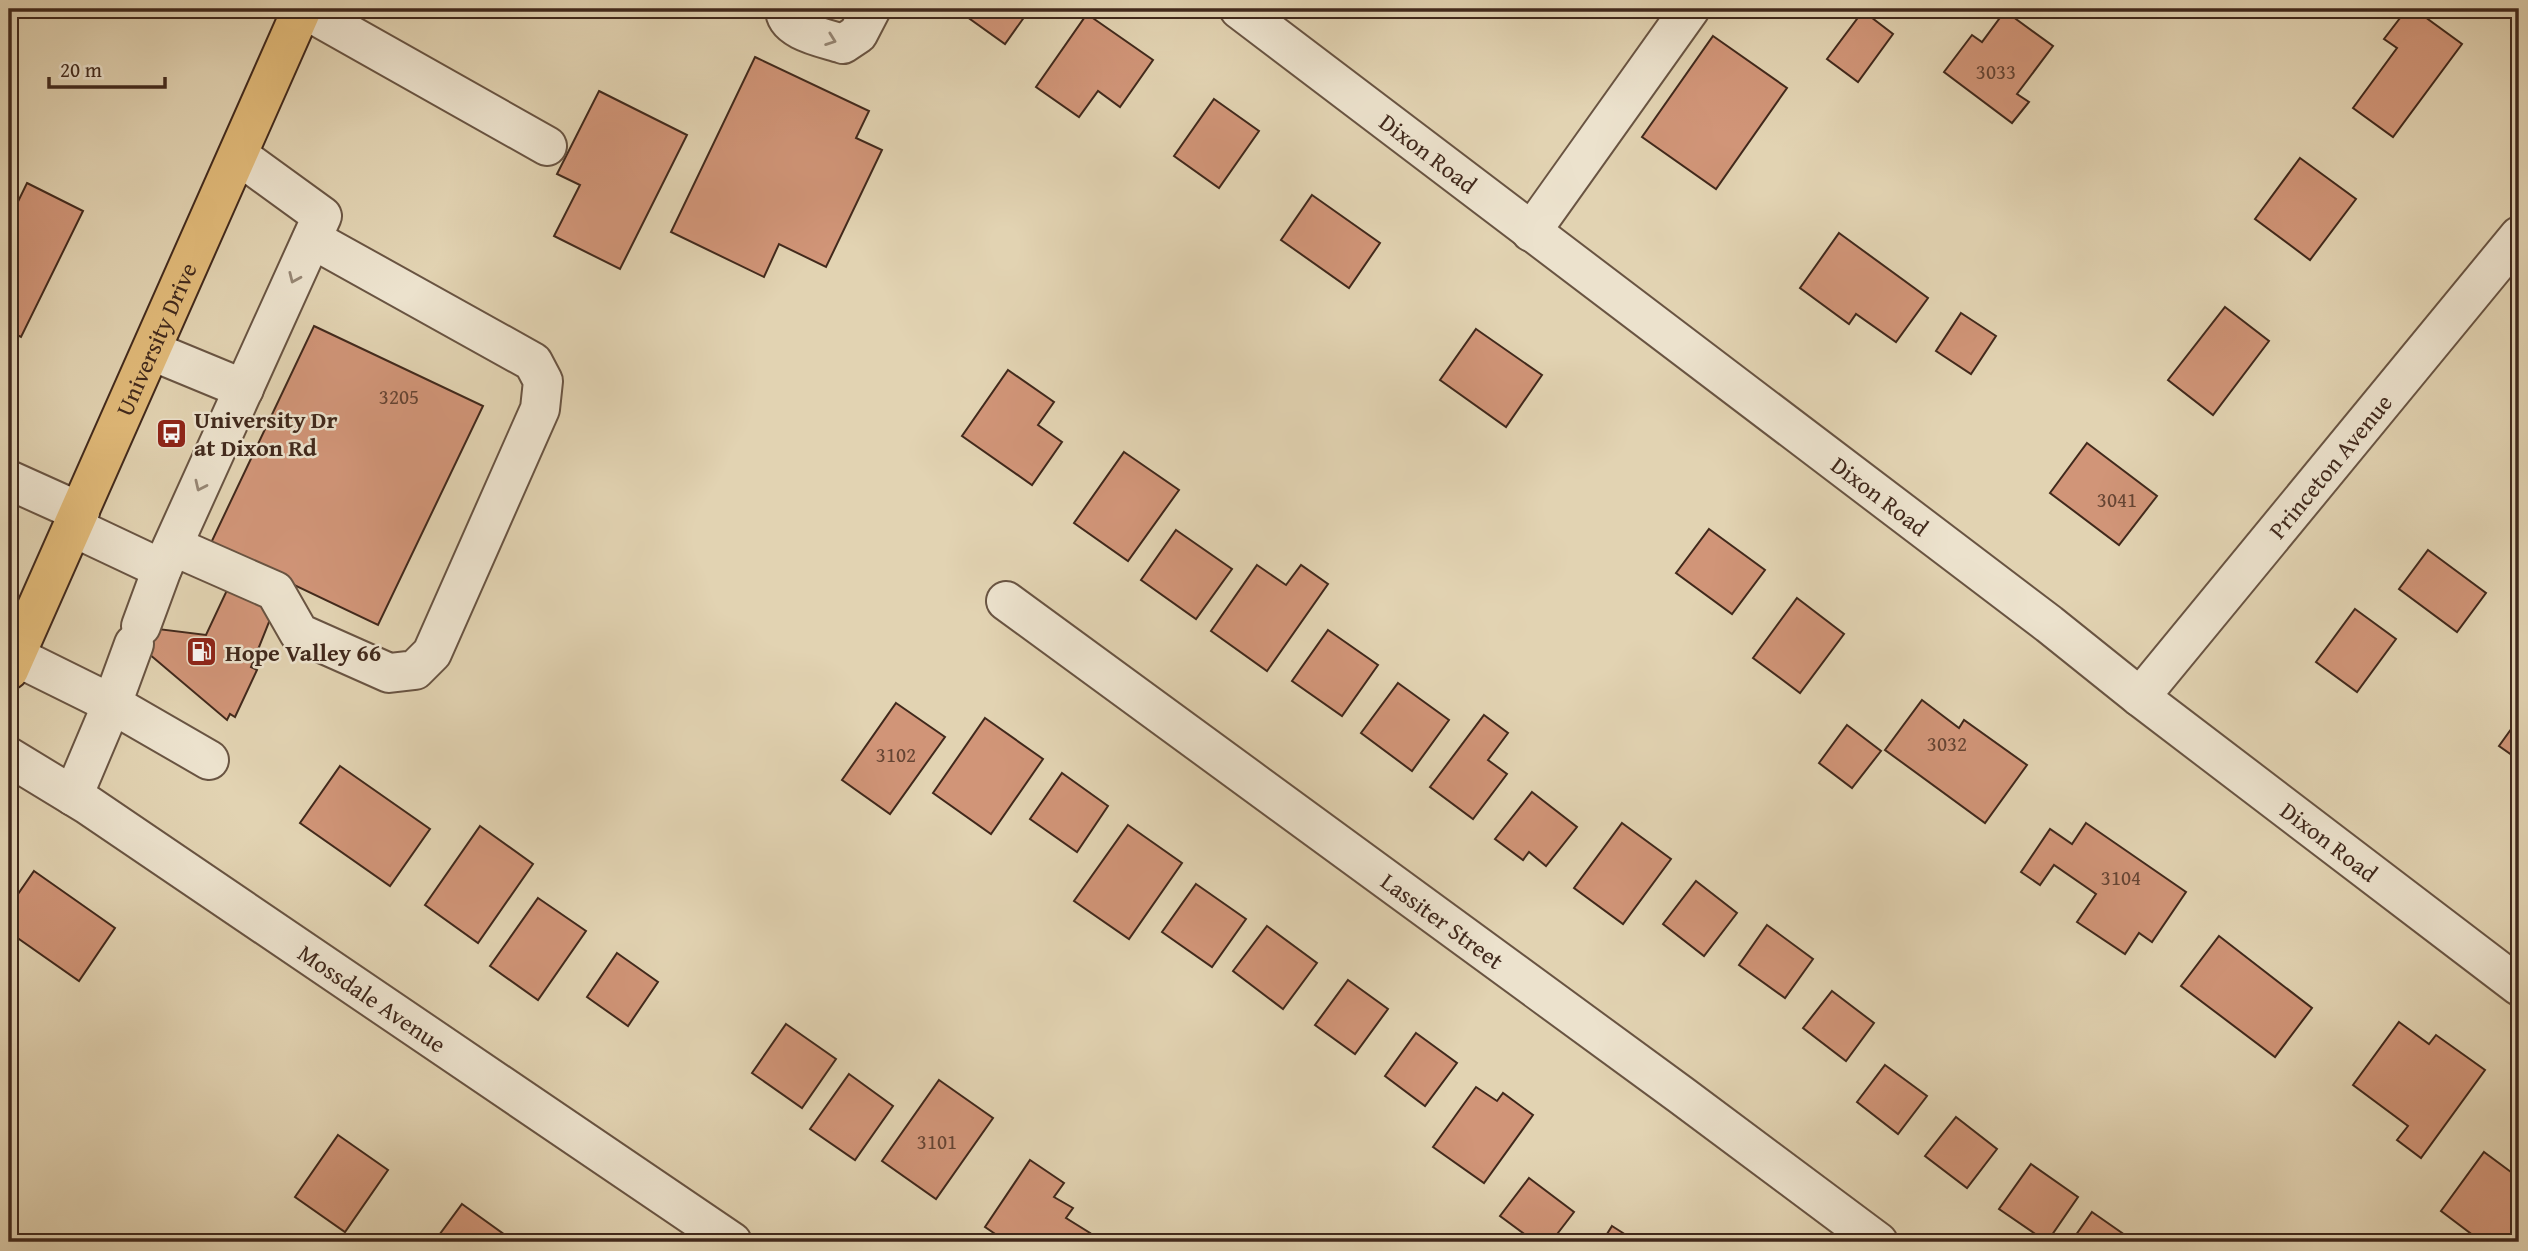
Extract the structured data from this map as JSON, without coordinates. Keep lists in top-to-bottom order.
{
  "streets": {
    "main road": ["University Drive"],
    "street": [
      "Dixon Road",
      "Princeton Avenue",
      "Lassiter Street",
      "Mossdale Avenue"
    ]
  },
  "crossings": [
    ["Dixon Road", "Princeton Avenue"]
  ],
  "places": {
    "bus stop": ["University Dr at Dixon Rd"],
    "fuel station": ["Hope Valley 66"]
  },
  "house_numbers": [
    "3033",
    "3205",
    "3041",
    "3032",
    "3102",
    "3104",
    "3101"
  ],
  "scale_bar": "20 m"
}
